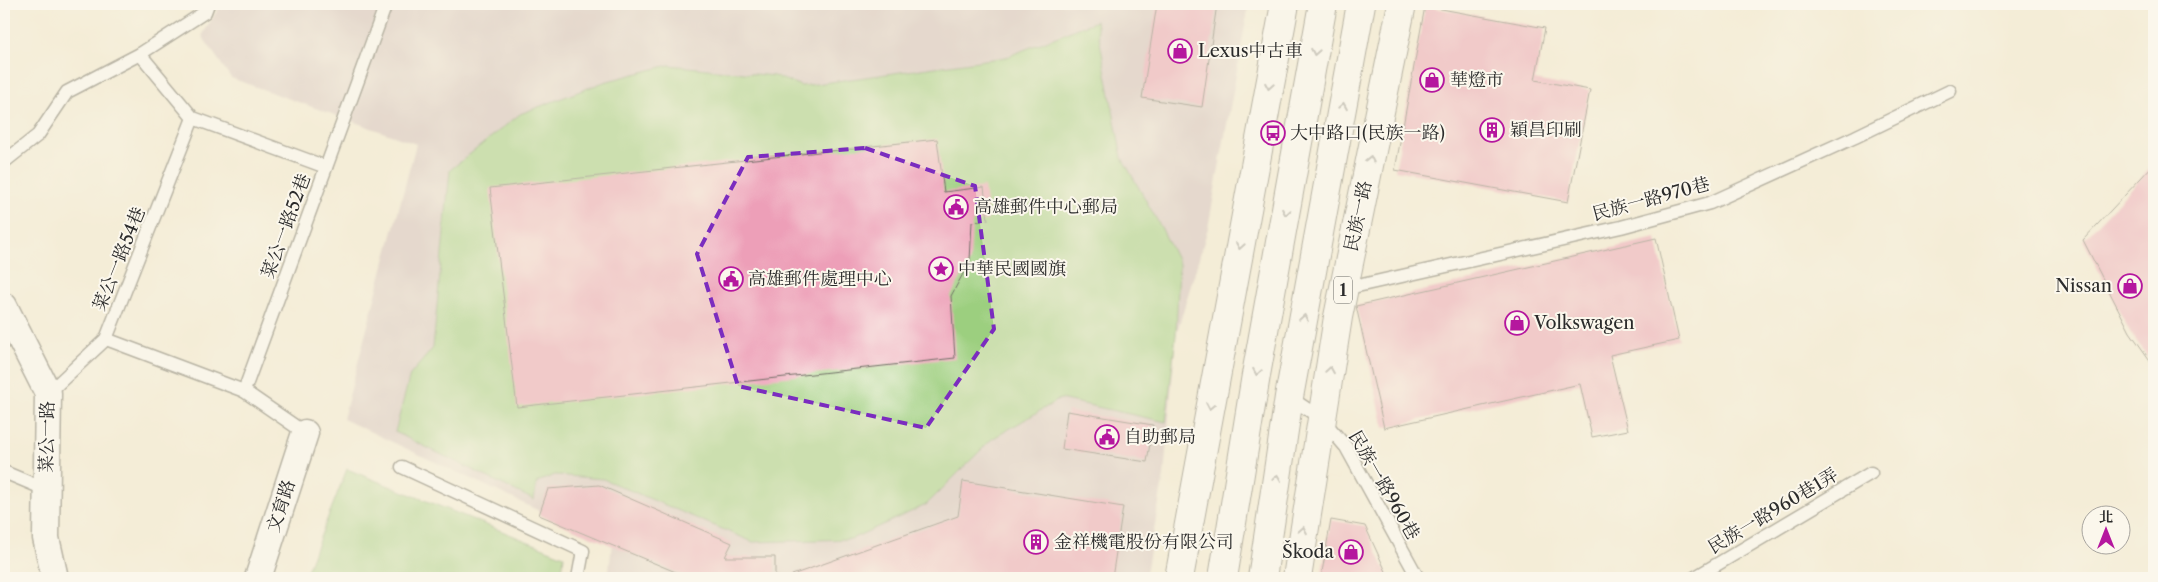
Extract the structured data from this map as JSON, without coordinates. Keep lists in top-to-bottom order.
{
  "streets": {
    "main road": ["民族一路", "1"],
    "street": ["菜公一路", "文育路"],
    "lane": [
      "民族一路970巷",
      "菜公一路52巷",
      "菜公一路54巷",
      "民族一路960巷",
      "民族一路960巷1弄"
    ]
  },
  "crossings": [
    ["民族一路970巷", "民族一路"],
    ["民族一路", "民族一路960巷"],
    ["菜公一路54巷", "菜公一路"]
  ],
  "places": {
    "shop": [
      "Lexus中古車",
      "華燈市",
      "Nissan",
      "Volkswagen",
      "Škoda"
    ],
    "building": ["穎昌印刷", "金祥機電股份有限公司"],
    "bus stop": ["大中路口(民族一路)"],
    "public building": ["高雄郵件中心郵局", "高雄郵件處理中心", "自助郵局"],
    "place": ["中華民國國旗"]
  },
  "north": "top"
}
